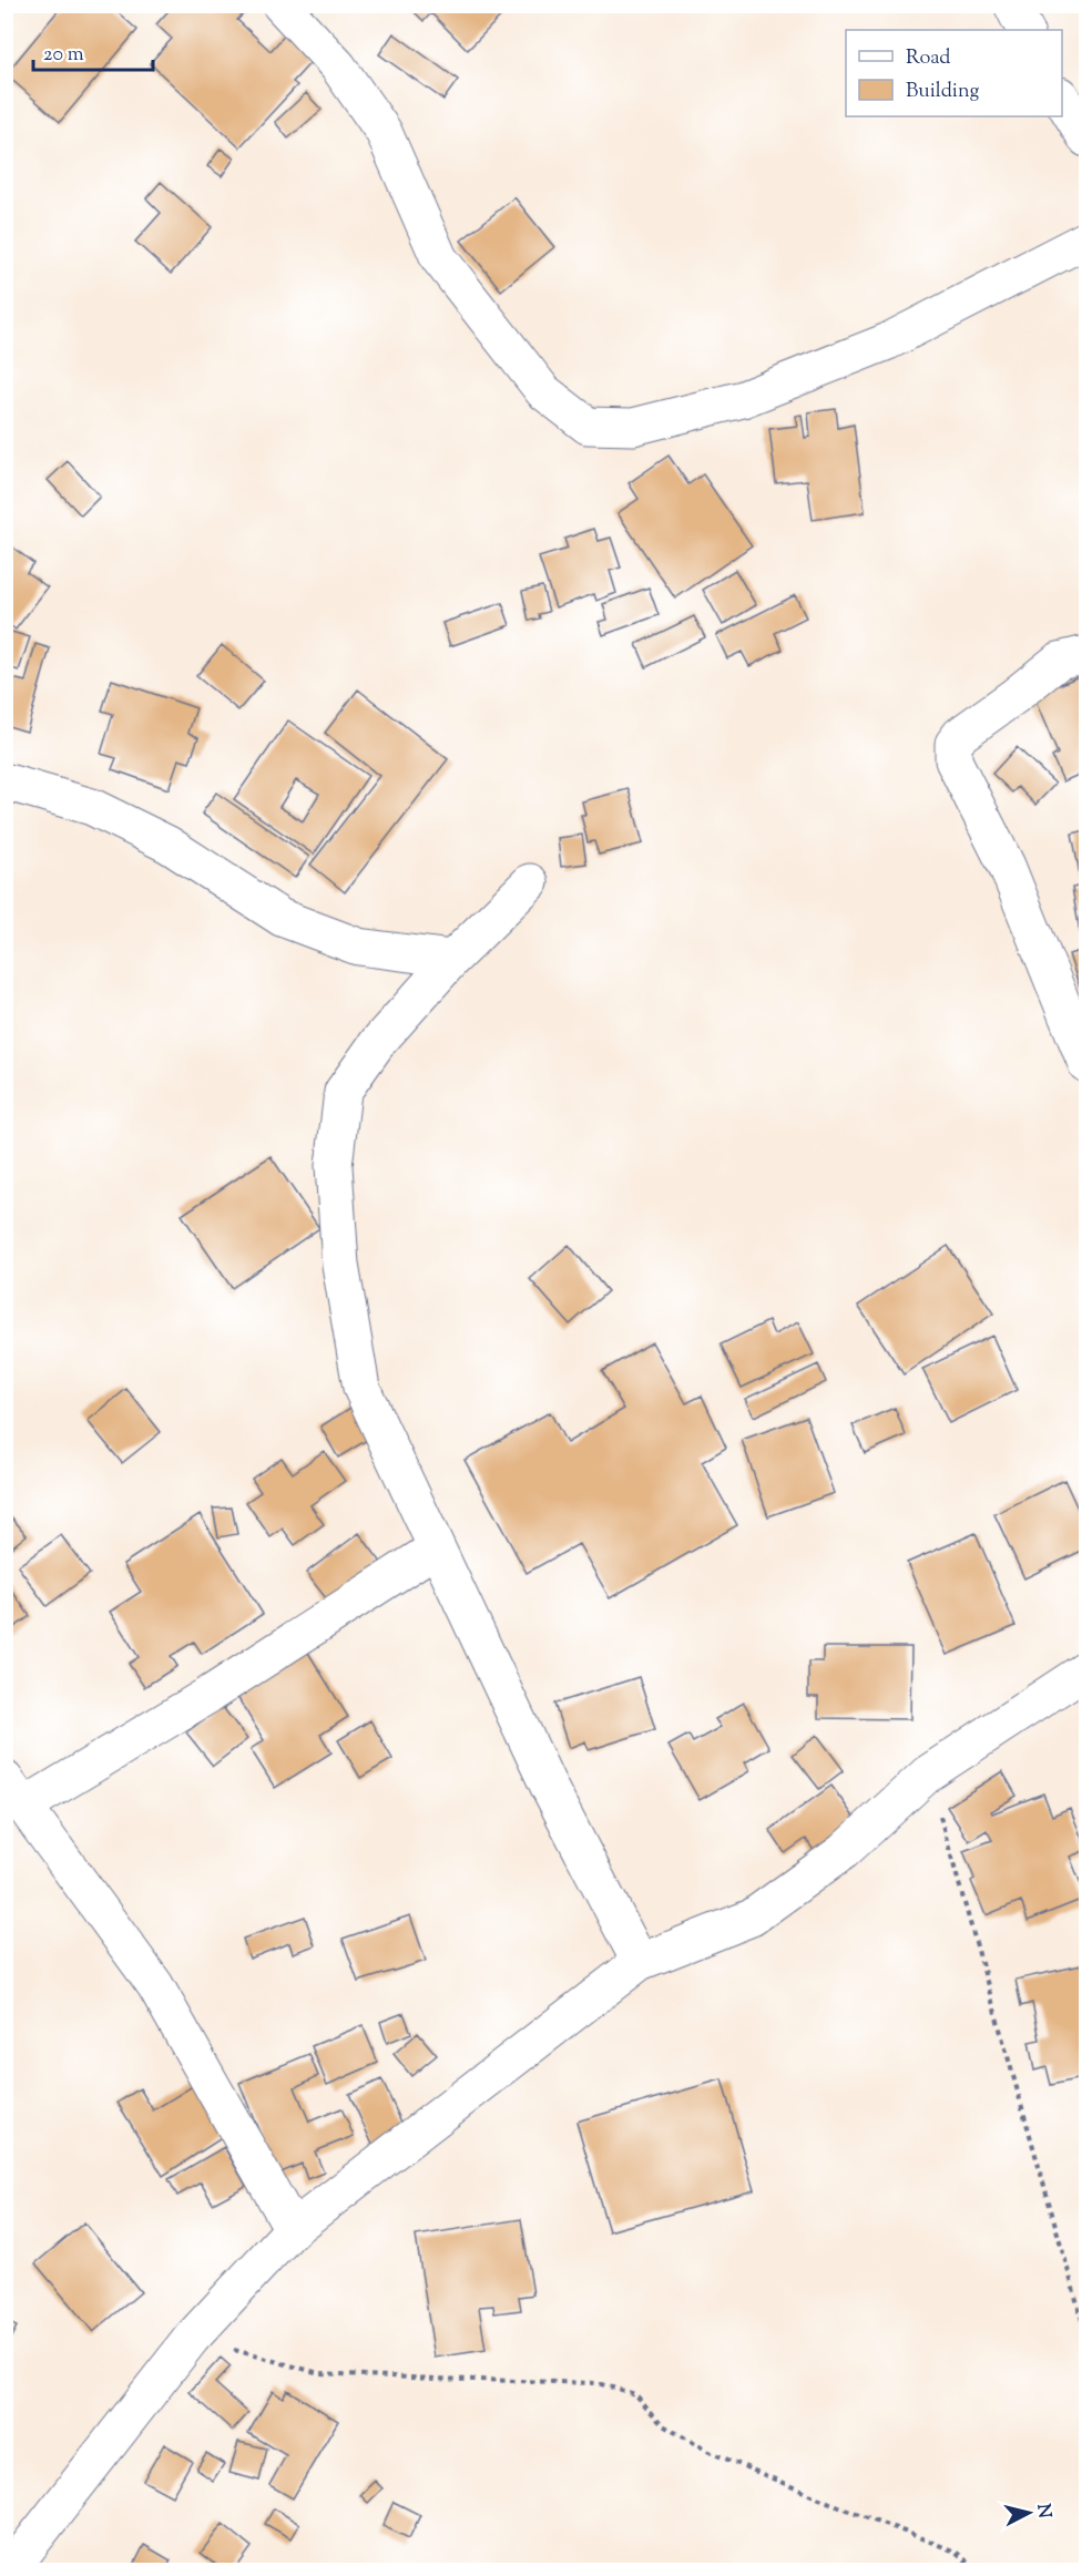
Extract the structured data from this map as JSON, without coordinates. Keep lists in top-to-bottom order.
{
  "legend": ["Road", "Building"],
  "scale_bar": "20 m",
  "north": "right"
}
